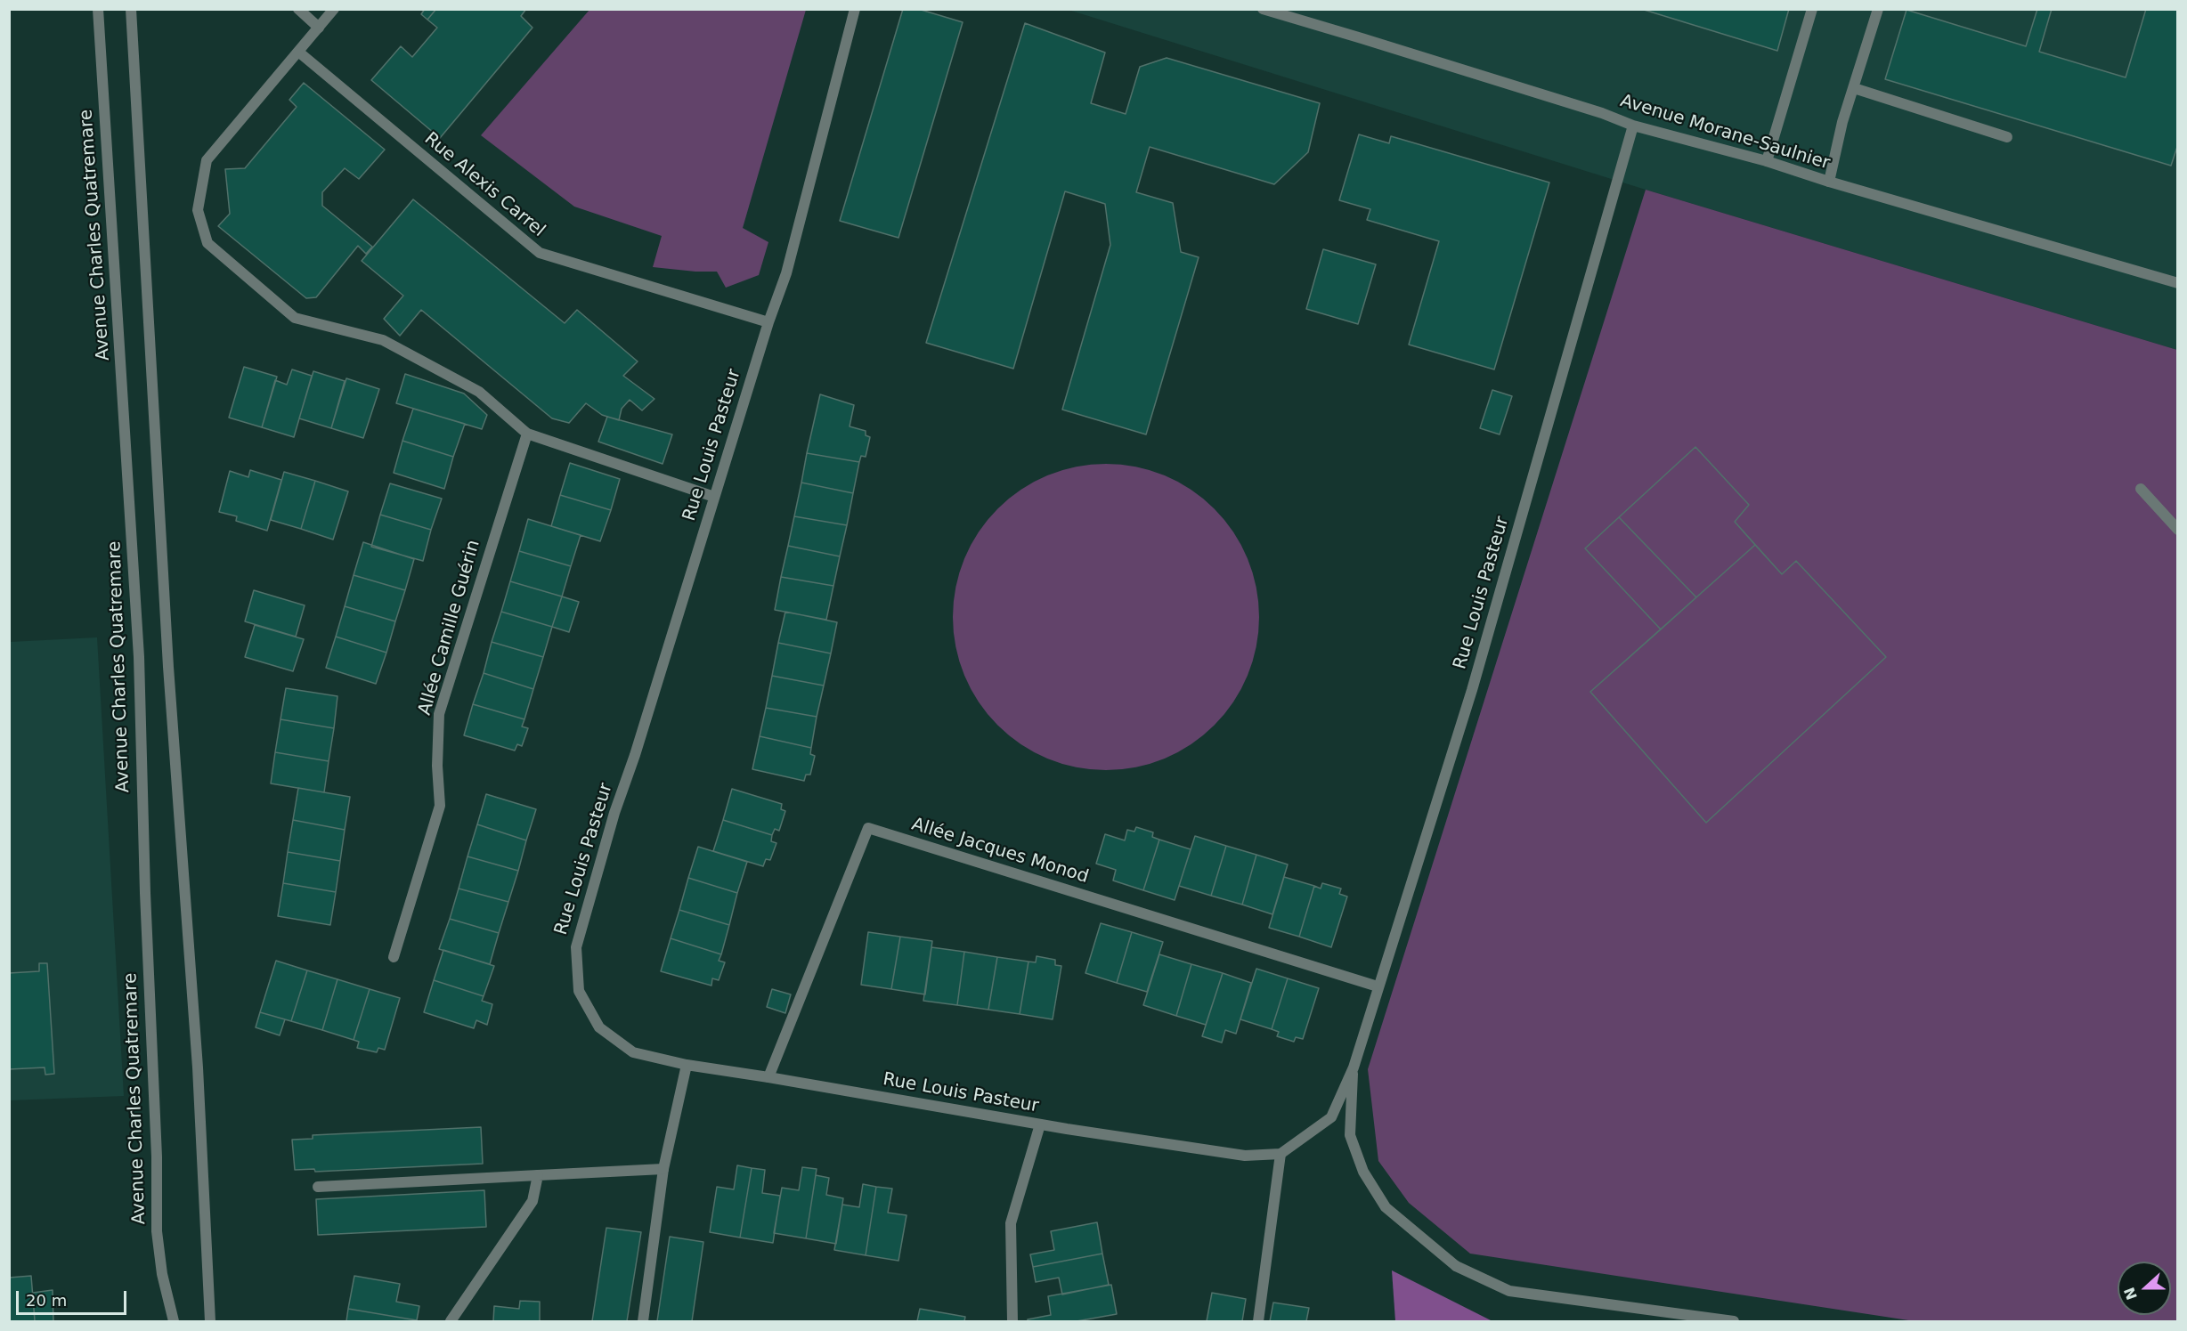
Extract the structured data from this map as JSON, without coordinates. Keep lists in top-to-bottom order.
{
  "streets": {
    "street": [
      "Avenue Morane-Saulnier",
      "Rue Alexis Carrel",
      "Avenue Charles Quatremare",
      "Rue Louis Pasteur",
      "Allée Camille Guérin",
      "Allée Jacques Monod"
    ]
  },
  "crossings": [
    ["Avenue Morane-Saulnier", "Rue Louis Pasteur"],
    ["Rue Alexis Carrel", "Rue Louis Pasteur"],
    ["Rue Louis Pasteur", "Allée Jacques Monod"]
  ],
  "scale_bar": "20 m",
  "north": "left"
}
